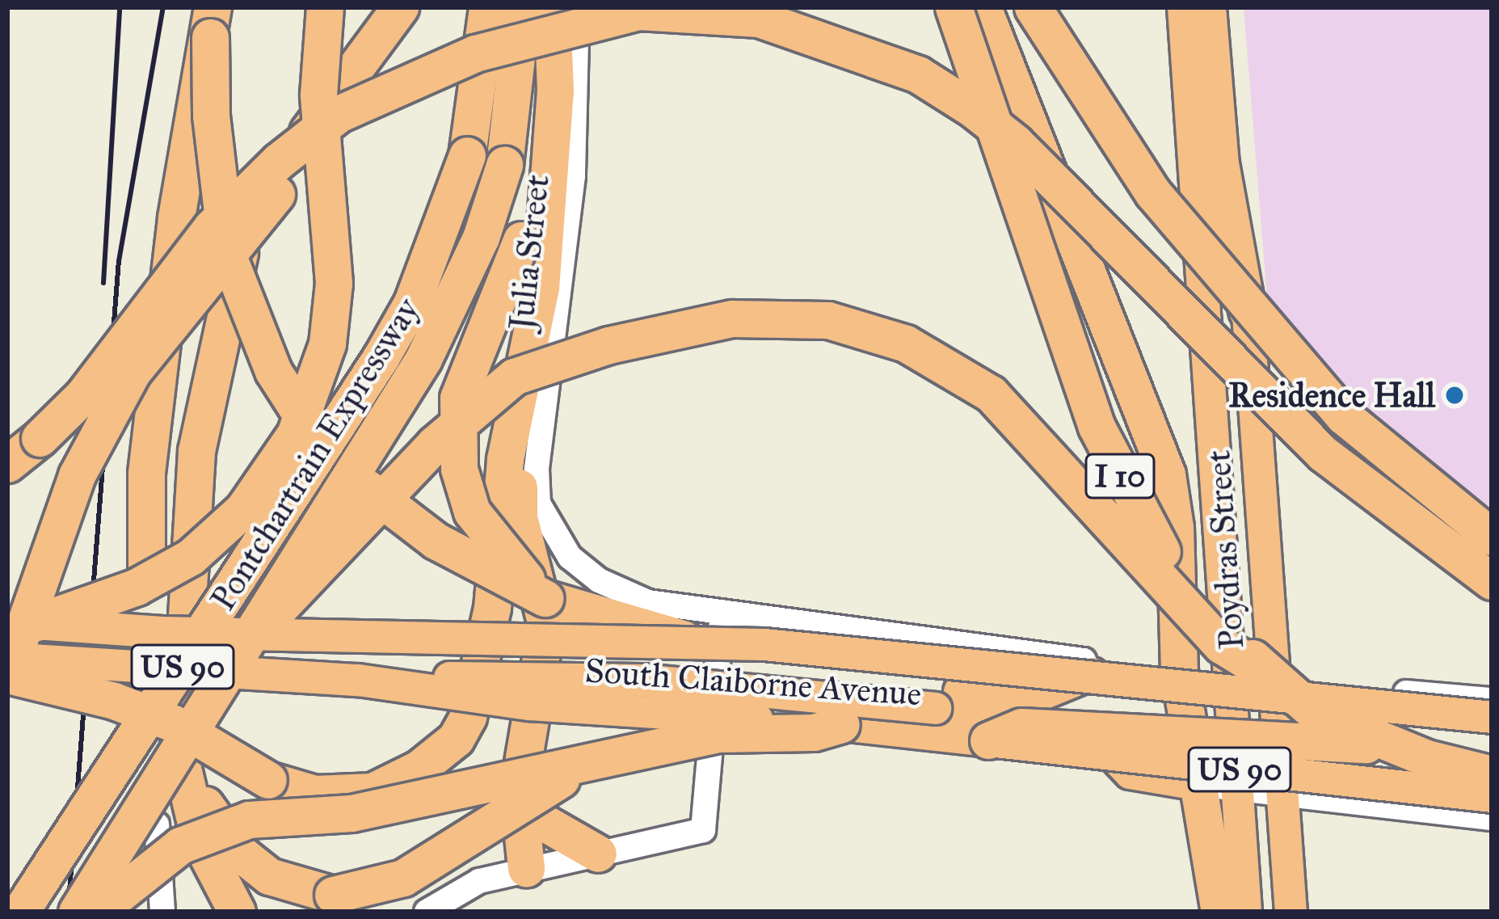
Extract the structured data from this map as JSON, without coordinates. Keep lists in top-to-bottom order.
{
  "streets": {
    "highway": ["Pontchartrain Expressway", "I 10"],
    "main road": ["Poydras Street", "US 90", "South Claiborne Avenue"],
    "street": ["Julia Street"]
  },
  "crossings": [
    ["Julia Street", "South Claiborne Avenue"],
    ["I 10", "Poydras Street"],
    ["I 10", "South Claiborne Avenue"],
    ["Poydras Street", "South Claiborne Avenue"]
  ],
  "places": ["Residence Hall"]
}
